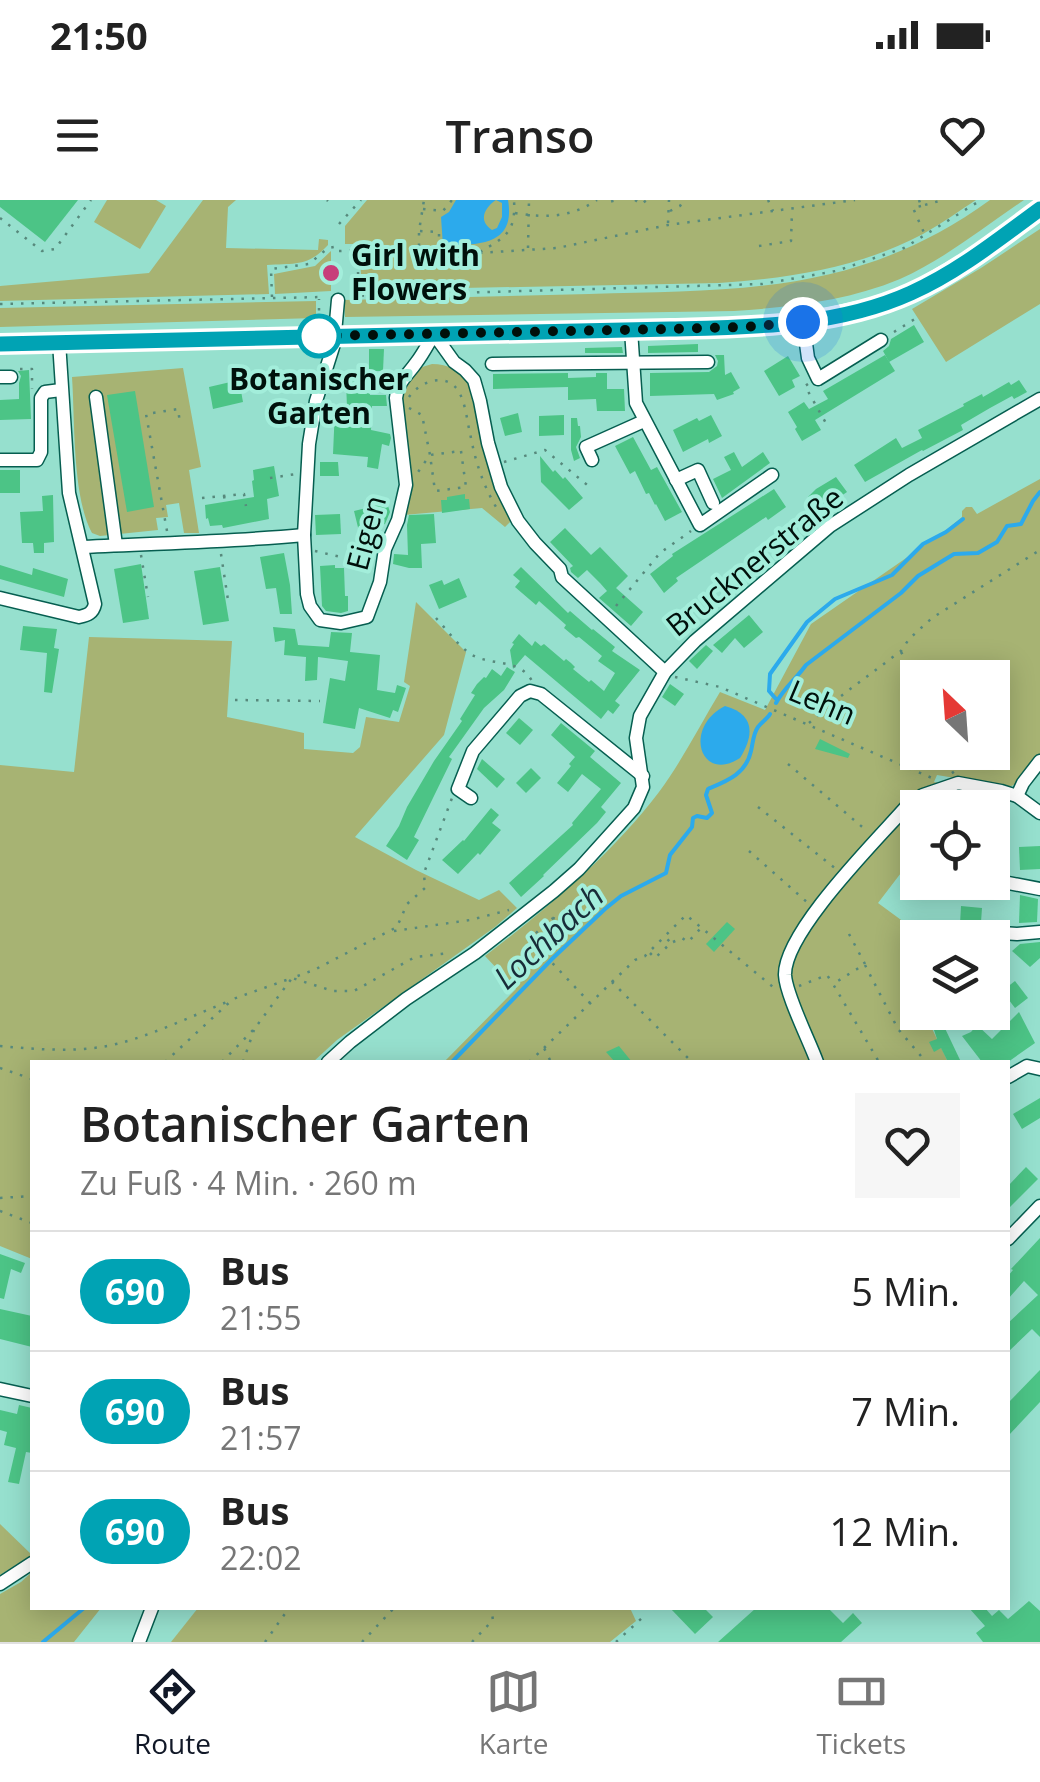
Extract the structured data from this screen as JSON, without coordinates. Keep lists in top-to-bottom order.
{
  "streets": {
    "street": ["Eigen", "Brucknerstraße"],
    "path": ["Lehn"]
  },
  "crossings": [
    ["Brucknerstraße", "Lehn"]
  ],
  "water": ["Lochbach"],
  "places": ["Girl with Flowers", "Botanischer Garten"],
  "lines": ["bus line 690"],
  "north": "top left",
  "page": {
    "status": "21:50",
    "header": "Transo",
    "heading": ["Botanischer Garten", "Zu Fuß · 4 Min. · 260 m"],
    "list": [
      {
        "mark": "690",
        "name": "Bus",
        "note": "21:55",
        "value": "5 Min."
      },
      {
        "mark": "690",
        "name": "Bus",
        "note": "21:57",
        "value": "7 Min."
      },
      {
        "mark": "690",
        "name": "Bus",
        "note": "22:02",
        "value": "12 Min."
      }
    ],
    "tabs": ["Route", "Karte", "Tickets"]
  }
}
